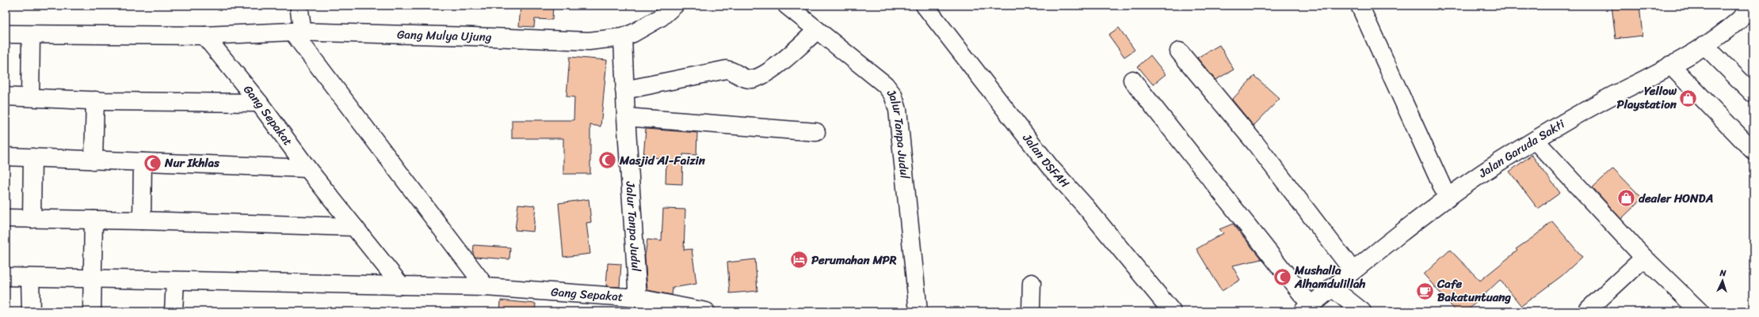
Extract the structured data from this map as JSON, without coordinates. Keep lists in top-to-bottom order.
{
  "streets": {
    "main road": [
      "Gang Mulya Ujung",
      "Gang Sepakat",
      "Jalur Tanpa Judul",
      "Jalan Garuda Sakti",
      "Jalan DSFAH"
    ]
  },
  "crossings": [
    ["Gang Mulya Ujung", "Gang Sepakat"],
    ["Gang Mulya Ujung", "Jalur Tanpa Judul"],
    ["Gang Sepakat", "Jalur Tanpa Judul"]
  ],
  "places": {
    "shop": ["Yellow Playstation", "dealer HONDA"],
    "mosque": ["Masjid Al-Faizin", "Nur Ikhlas", "Mushalla Alhamdulillah"],
    "hotel": ["Perumahan MPR"],
    "cafe": ["Cafe Bakatuntuang"]
  },
  "north": "top"
}
